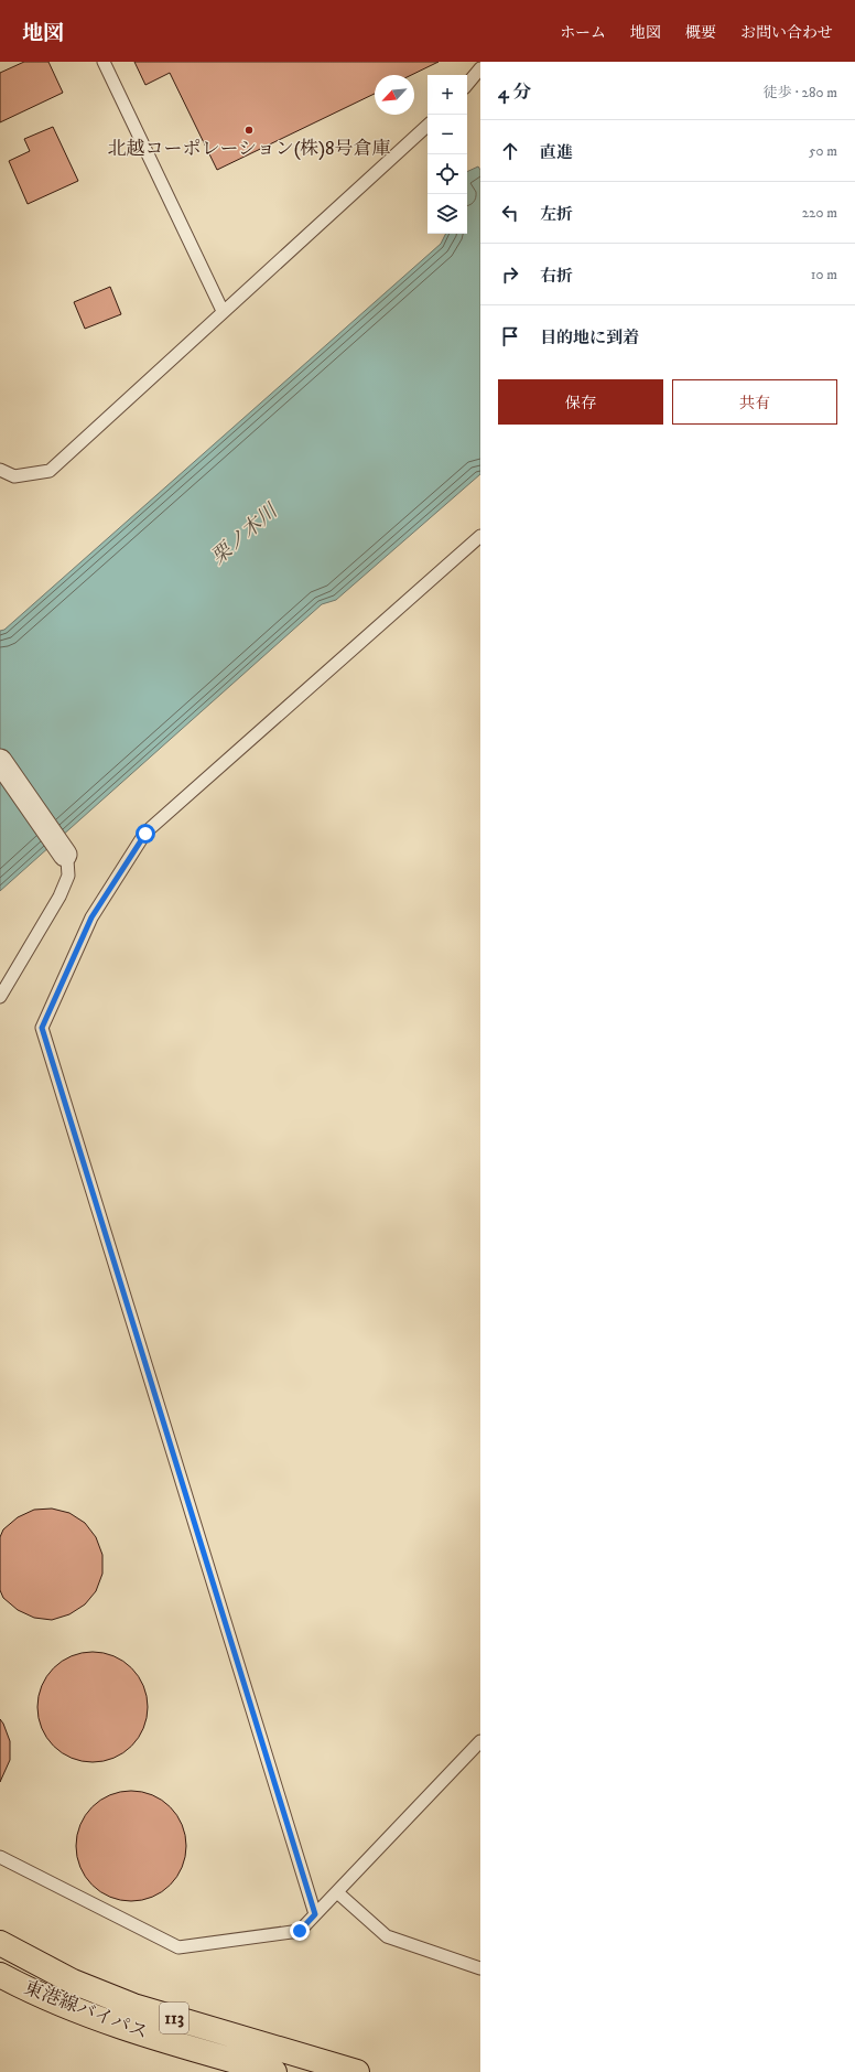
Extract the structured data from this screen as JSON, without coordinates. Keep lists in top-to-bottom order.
{
  "streets": {
    "highway": ["東港線バイパス", "113"]
  },
  "water": ["栗ノ木川"],
  "places": ["北越コーポレーション(株)8号倉庫"],
  "north": "bottom left",
  "page": {
    "header": "地図",
    "nav": [
      "ホーム",
      "地図",
      "概要",
      "お問い合わせ"
    ],
    "heading": ["4 分", "徒歩 · 280 m"],
    "map_buttons": ["+", "−"],
    "list": [
      ["直進", "50 m"],
      ["左折", "220 m"],
      ["右折", "10 m"],
      "目的地に到着"
    ],
    "buttons": ["保存", "共有"]
  }
}
